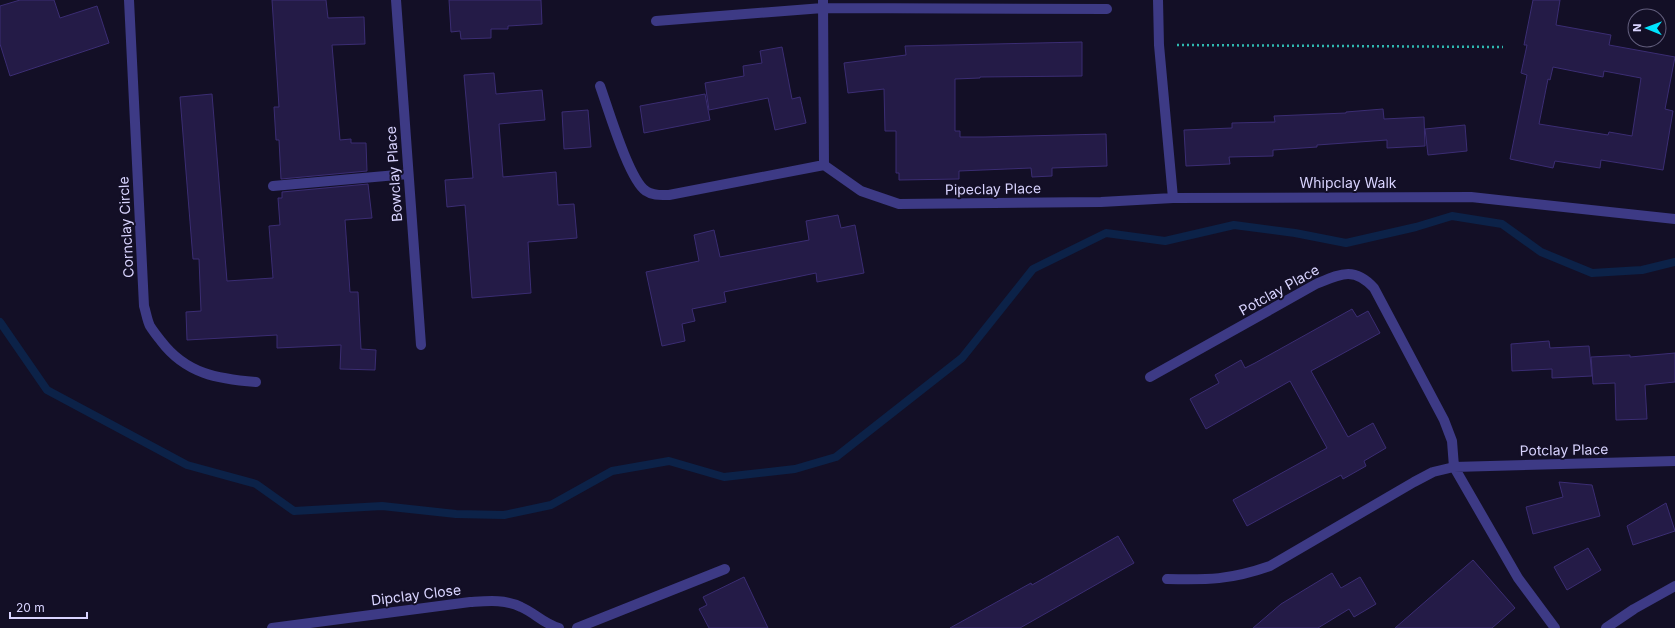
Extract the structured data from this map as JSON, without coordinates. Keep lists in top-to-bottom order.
{
  "streets": {
    "street": [
      "Bowclay Place",
      "Whipclay Walk",
      "Pipeclay Place",
      "Cornclay Circle",
      "Potclay Place",
      "Dipclay Close"
    ]
  },
  "crossings": [
    ["Whipclay Walk", "Pipeclay Place"]
  ],
  "scale_bar": "20 m",
  "north": "left"
}
